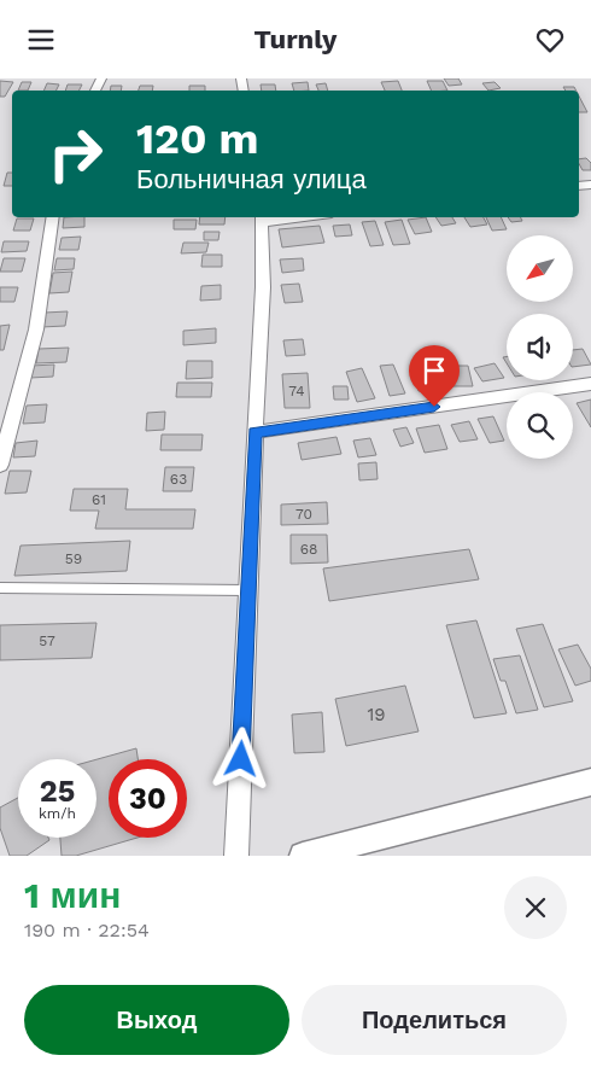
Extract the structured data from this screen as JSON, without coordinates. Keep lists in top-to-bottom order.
{
  "house_numbers": [
    "74",
    "63",
    "61",
    "70",
    "68",
    "59",
    "57",
    "19"
  ],
  "north": "bottom left",
  "page": {
    "header": "Turnly",
    "turn": ["120 m", "Больничная улица"],
    "speed": "25 km/h",
    "limit": "30",
    "heading": ["1 мин", "190 m · 22:54"],
    "buttons": ["Выход", "Поделиться"]
  }
}
